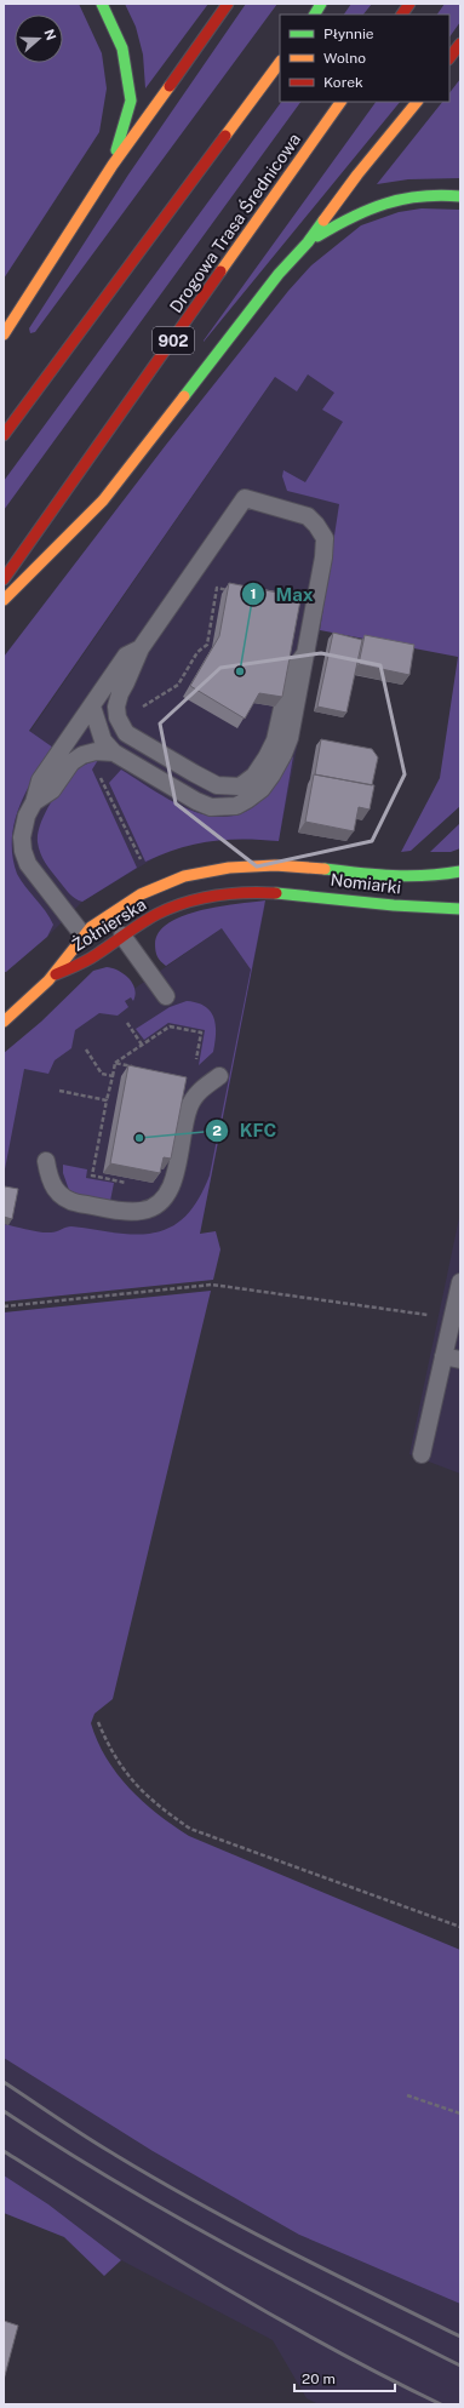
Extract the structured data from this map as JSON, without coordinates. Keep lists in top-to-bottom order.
{
  "streets": {
    "main road": [
      "Drogowa Trasa Średnicowa",
      "902",
      "Nomiarki",
      "Żołnierska"
    ]
  },
  "crossings": [
    ["Nomiarki", "Żołnierska"]
  ],
  "places": ["Max", "KFC"],
  "legend": ["Płynnie", "Wolno", "Korek"],
  "scale_bar": "20 m",
  "north": "right"
}
